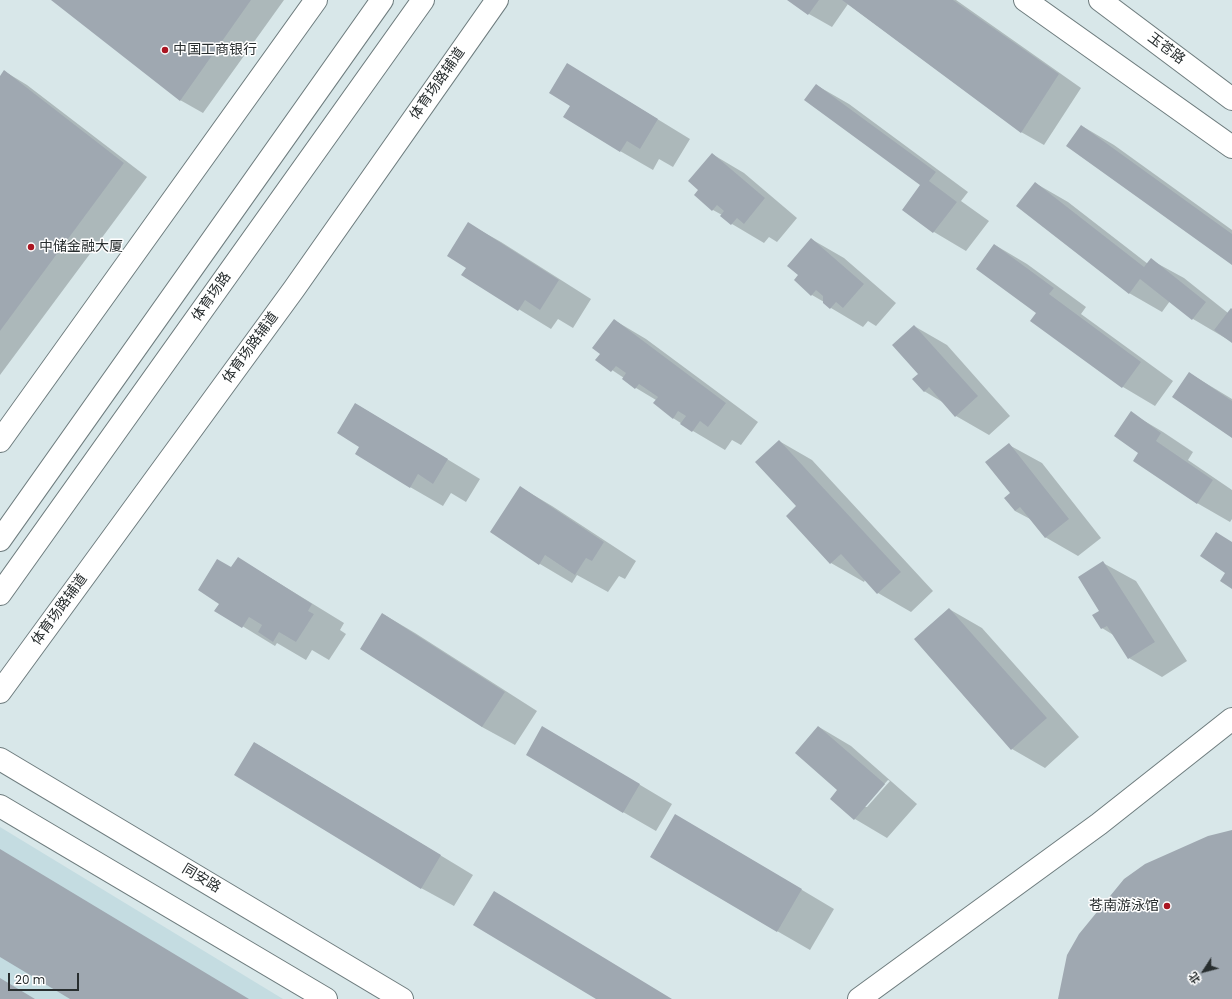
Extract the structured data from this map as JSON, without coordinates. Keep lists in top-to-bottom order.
{
  "streets": {
    "street": [
      "玉苍路",
      "体育场路辅道",
      "体育场路",
      "同安路"
    ]
  },
  "places": ["中国工商银行", "中储金融大厦", "苍南游泳馆"],
  "scale_bar": "20 m",
  "north": "bottom left"
}
